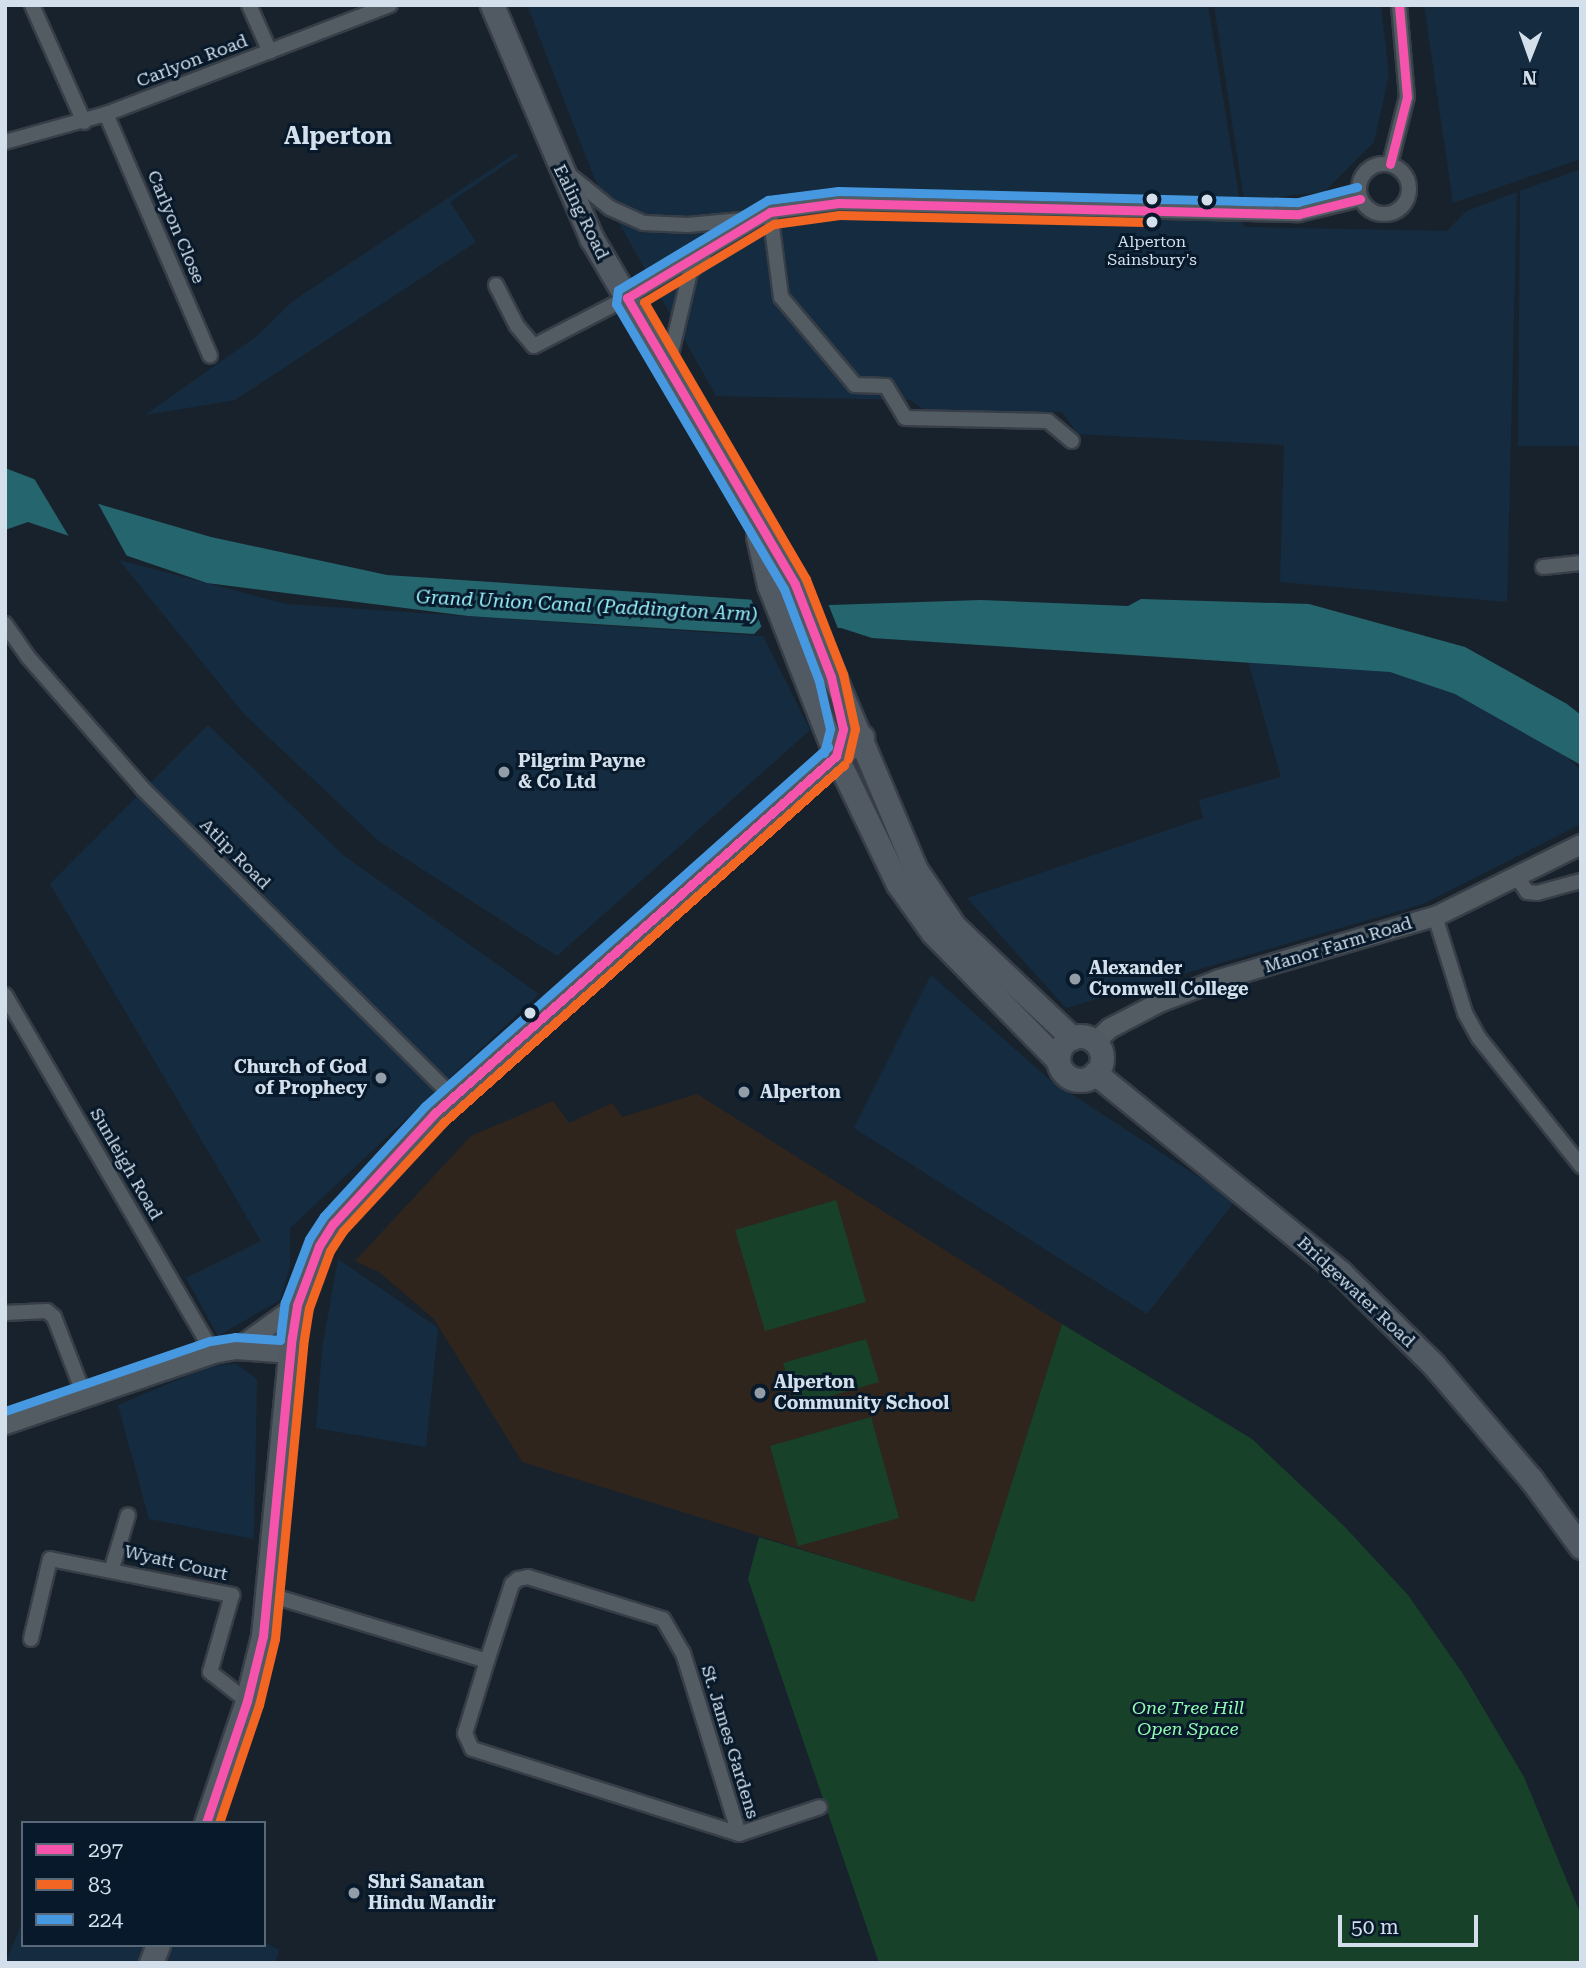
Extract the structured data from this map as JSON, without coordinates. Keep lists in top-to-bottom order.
{
  "streets": {
    "main road": ["Ealing Road", "Bridgewater Road"],
    "street": [
      "Carlyon Road",
      "Carlyon Close",
      "Atlip Road",
      "Manor Farm Road",
      "Sunleigh Road",
      "Wyatt Court",
      "St. James Gardens"
    ]
  },
  "crossings": [
    ["Carlyon Road", "Carlyon Close"],
    ["Manor Farm Road", "Bridgewater Road"]
  ],
  "districts": ["Alperton"],
  "water": ["Grand Union Canal (Paddington Arm)"],
  "parks": ["One Tree Hill Open Space"],
  "places": [
    "Alperton Sainsbury's",
    "Pilgrim Payne & Co Ltd",
    "Alexander Cromwell College",
    "Church of God of Prophecy",
    "Alperton",
    "Alperton Community School",
    "Shri Sanatan Hindu Mandir"
  ],
  "lines": ["transit line 297", "transit line 224", "transit line 83"],
  "legend": ["297", "83", "224"],
  "scale_bar": "50 m",
  "north": "bottom"
}
